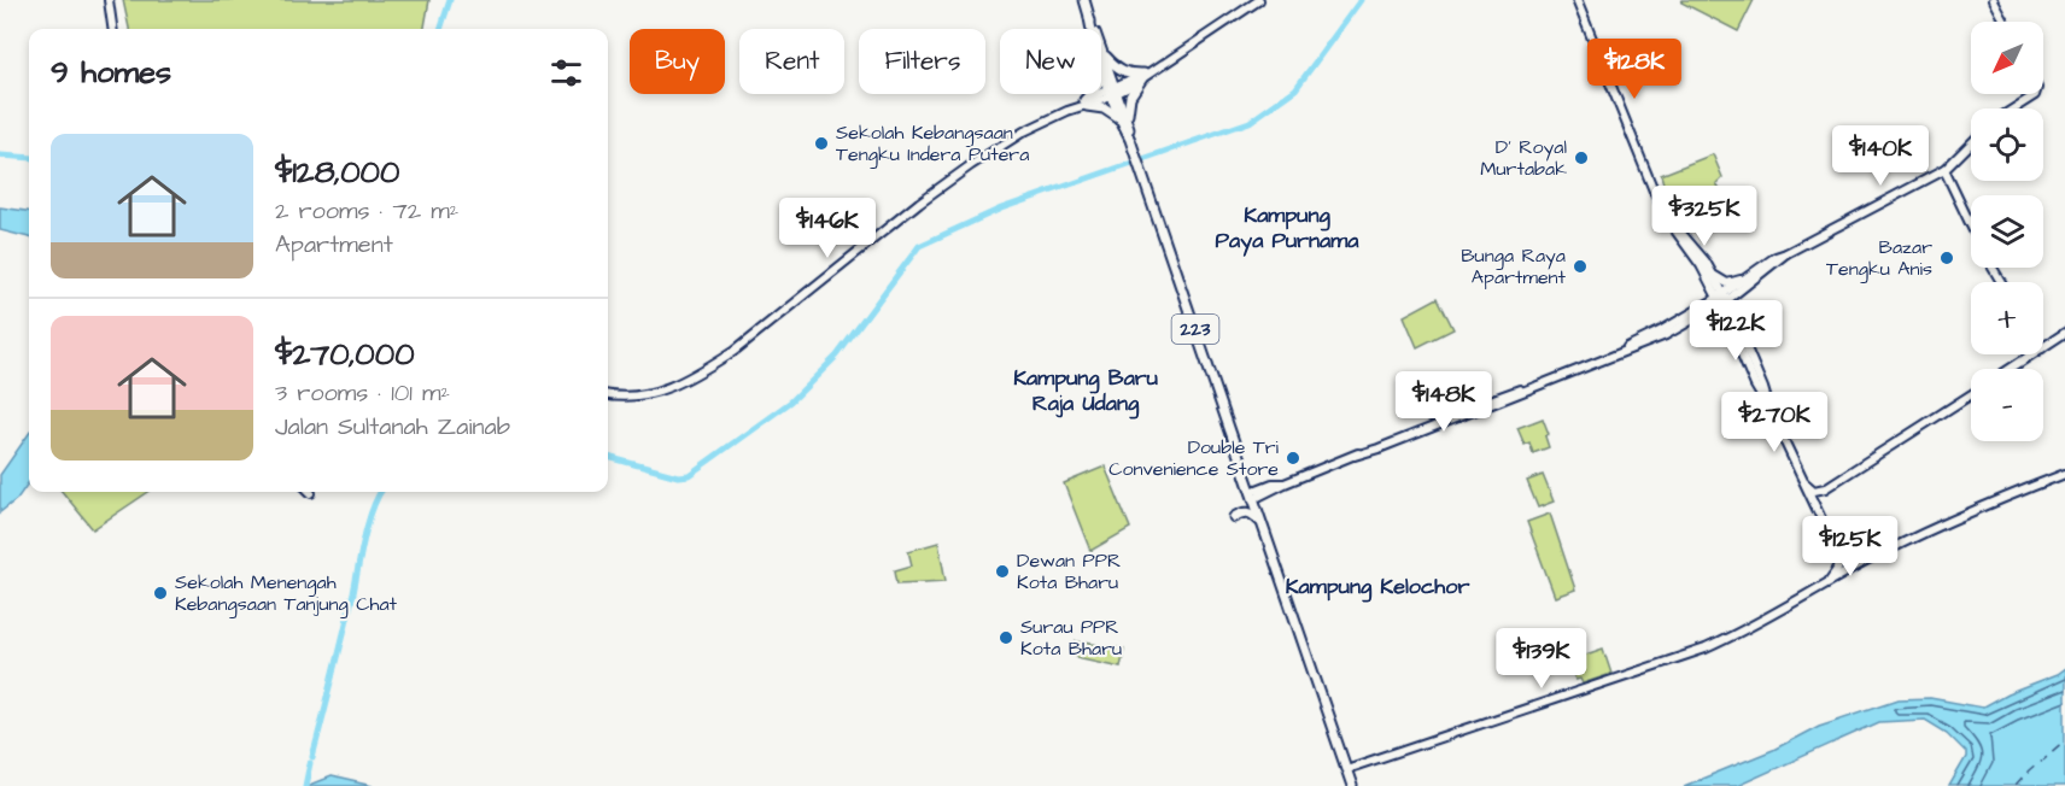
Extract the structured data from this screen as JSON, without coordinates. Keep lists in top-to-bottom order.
{
  "streets": {
    "main road": ["223"]
  },
  "districts": ["Kampung Paya Purnama", "Kampung Baru Raja Udang", "Kampung Kelochor"],
  "places": [
    "Sekolah Kebangsaan Tengku Indera Putera",
    "D' Royal Murtabak",
    "Bazar Tengku Anis",
    "Bunga Raya Apartment",
    "Double Tri Convenience Store",
    "Dewan PPR Kota Bharu",
    "Sekolah Menengah Kebangsaan Tanjung Chat",
    "Surau PPR Kota Bharu"
  ],
  "north": "bottom left",
  "page": {
    "map_buttons": ["+", "−"],
    "chip": [
      "Buy",
      "Rent",
      "Filters",
      "New"
    ],
    "heading": "9 homes",
    "price": [
      "$128K",
      "$140K",
      "$325K",
      "$146K",
      "$122K",
      "$148K",
      "$270K",
      "$125K",
      "$139K"
    ],
    "list": [
      {
        "name": "$128,000",
        "note": "2 rooms · 72 m² · Apartment"
      },
      {
        "name": "$270,000",
        "note": "3 rooms · 101 m² · Jalan Sultanah Zainab"
      }
    ]
  }
}
